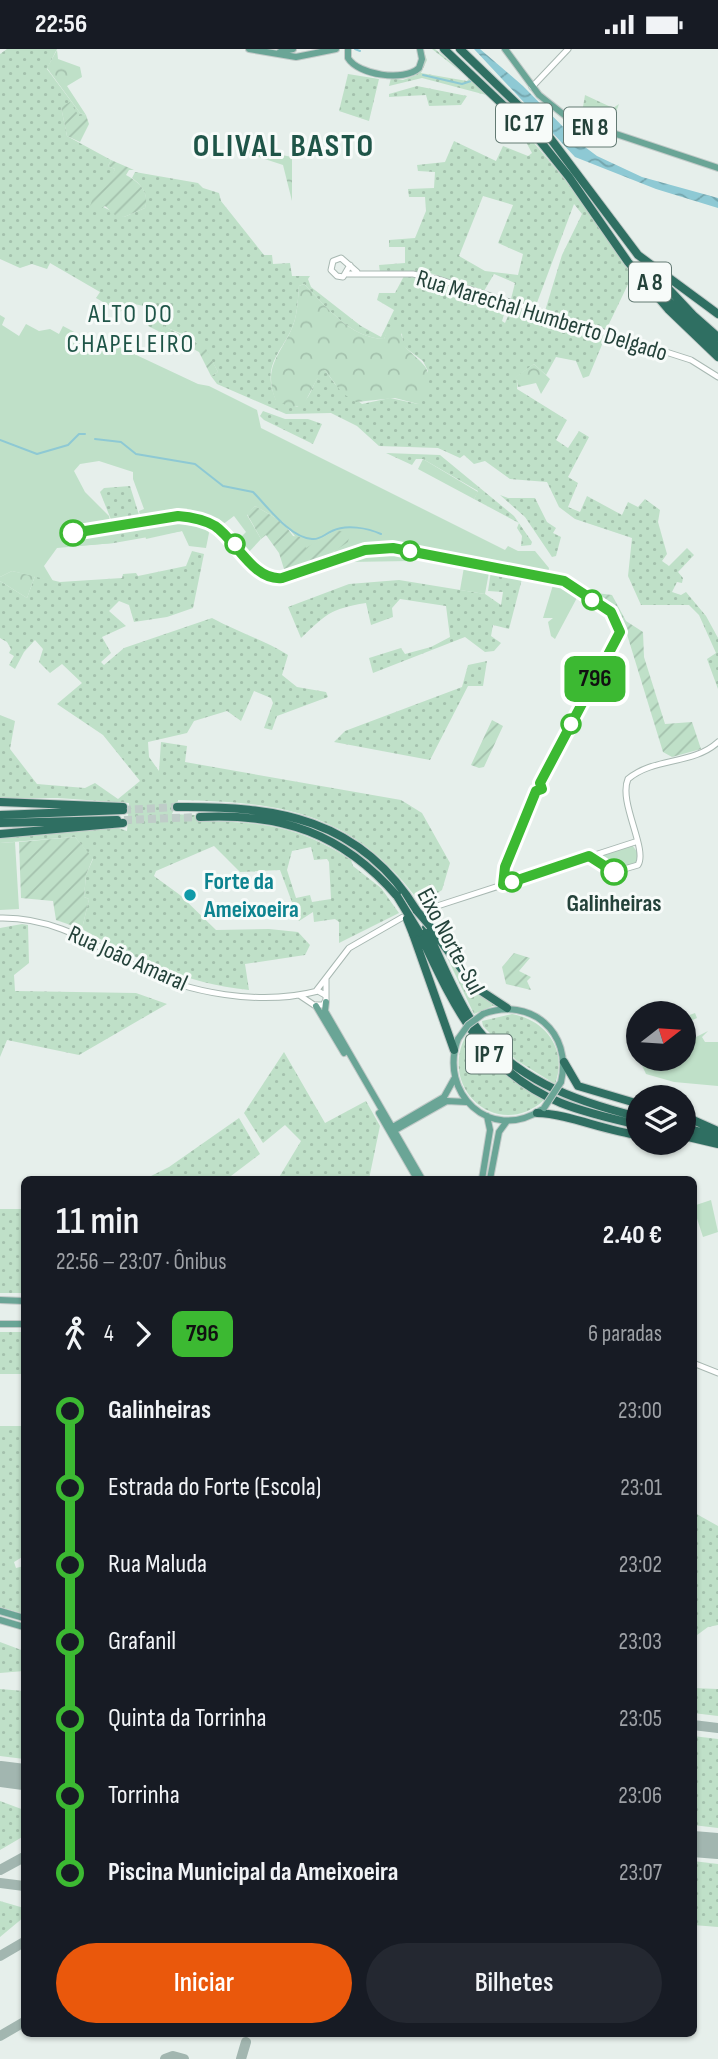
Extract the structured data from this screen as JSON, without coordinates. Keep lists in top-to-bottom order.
{
  "streets": {
    "highway": [
      "IC 17",
      "A 8",
      "Eixo Norte-Sul",
      "IP 7"
    ],
    "main road": ["EN 8"],
    "street": ["Rua Marechal Humberto Delgado", "Rua João Amaral"]
  },
  "crossings": [
    ["IC 17", "A 8"]
  ],
  "districts": ["OLIVAL BASTO", "ALTO DO CHAPELEIRO"],
  "places": ["Galinheiras", "Forte da Ameixoeira"],
  "lines": ["bus line 796"],
  "north": "right",
  "page": {
    "status": "22:56",
    "on_map": "796",
    "heading": ["11 min", "22:56 – 23:07 · Ônibus", "2.40 €"],
    "legs": ["4", "796", "6 paradas"],
    "list": [
      {
        "name": "Galinheiras",
        "value": "23:00"
      },
      {
        "name": "Estrada do Forte (Escola)",
        "value": "23:01"
      },
      {
        "name": "Rua Maluda",
        "value": "23:02"
      },
      {
        "name": "Grafanil",
        "value": "23:03"
      },
      {
        "name": "Quinta da Torrinha",
        "value": "23:05"
      },
      {
        "name": "Torrinha",
        "value": "23:06"
      },
      {
        "name": "Piscina Municipal da Ameixoeira",
        "value": "23:07"
      }
    ],
    "buttons": ["Iniciar", "Bilhetes"]
  }
}
